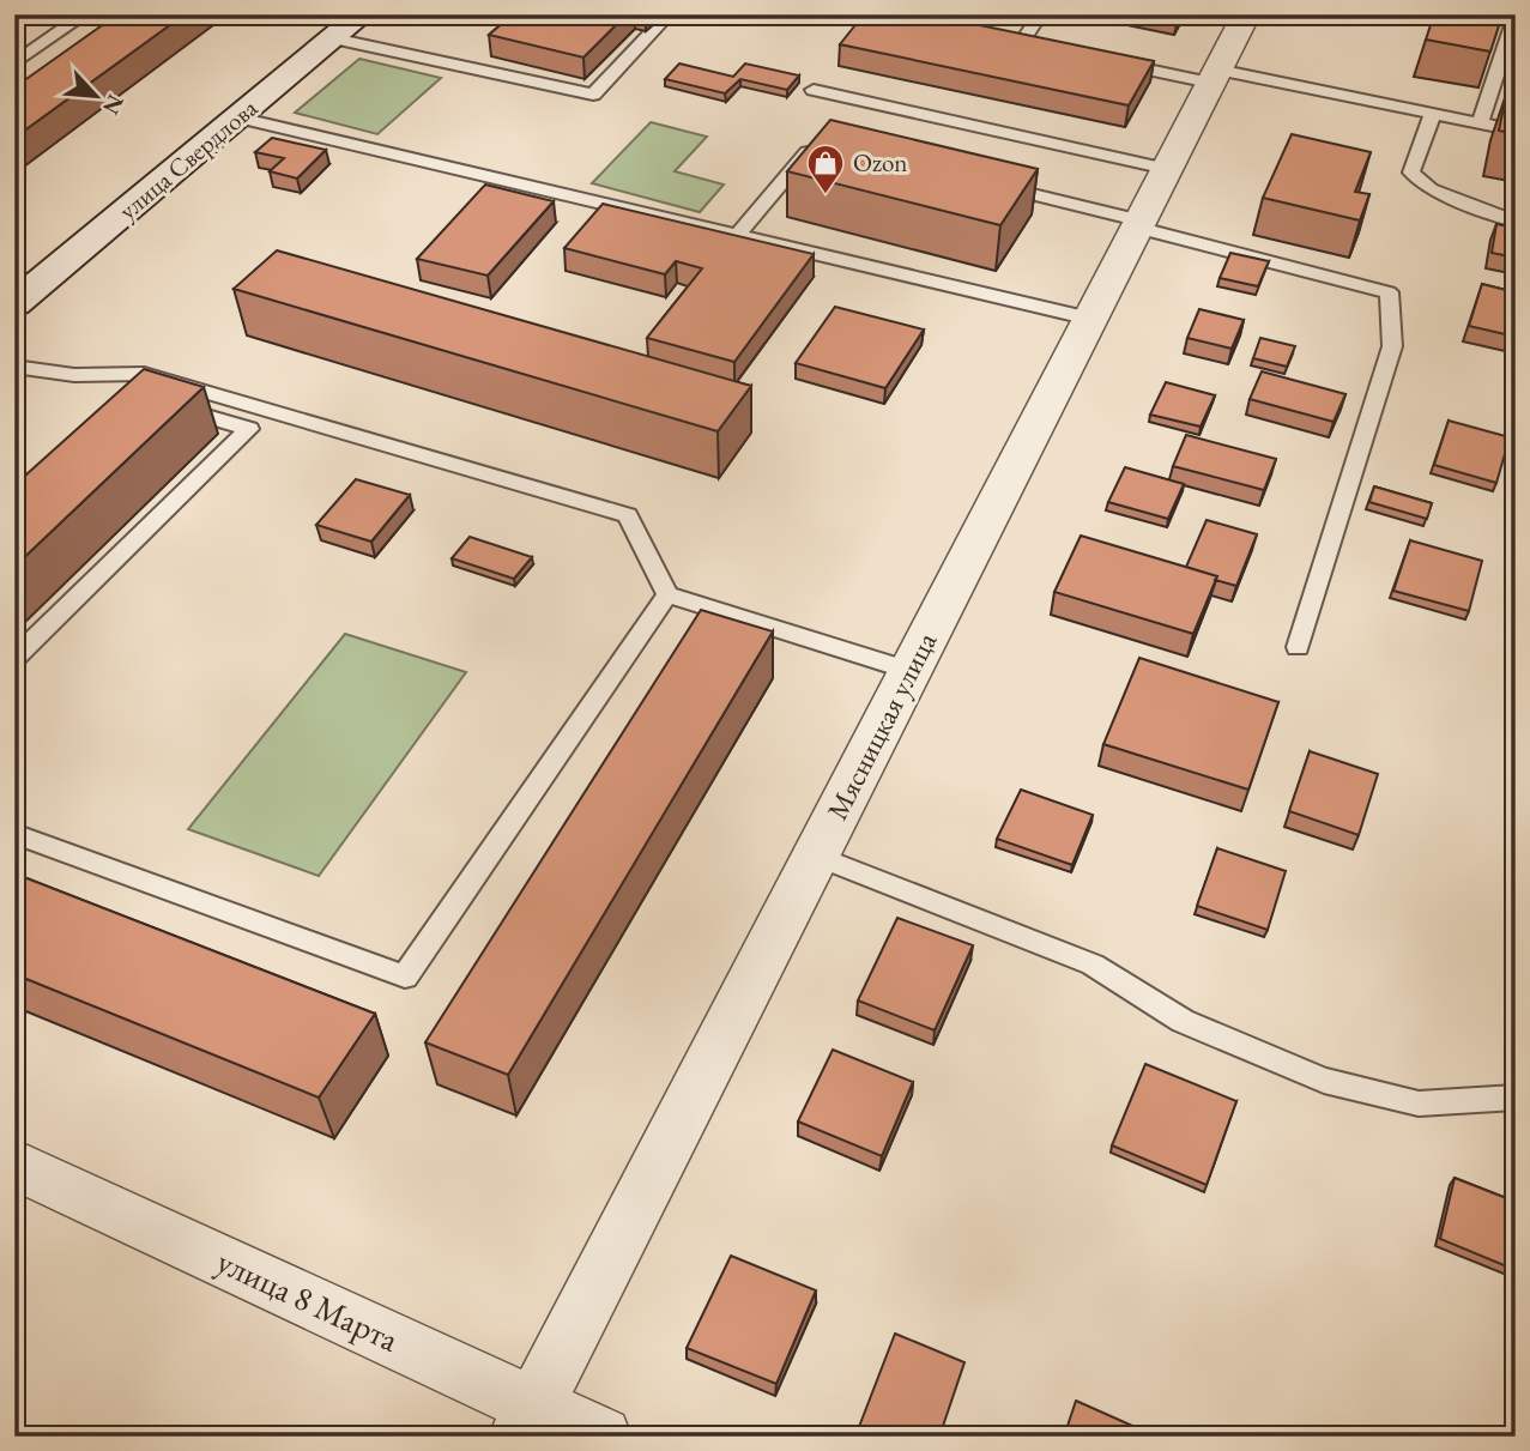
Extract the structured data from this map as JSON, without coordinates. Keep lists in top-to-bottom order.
{
  "streets": {
    "street": ["улица Свердлова", "Мясницкая улица", "улица 8 Марта"]
  },
  "crossings": [
    ["Мясницкая улица", "улица 8 Марта"]
  ],
  "places": {
    "shop": ["Ozon"]
  },
  "north": "bottom right"
}
